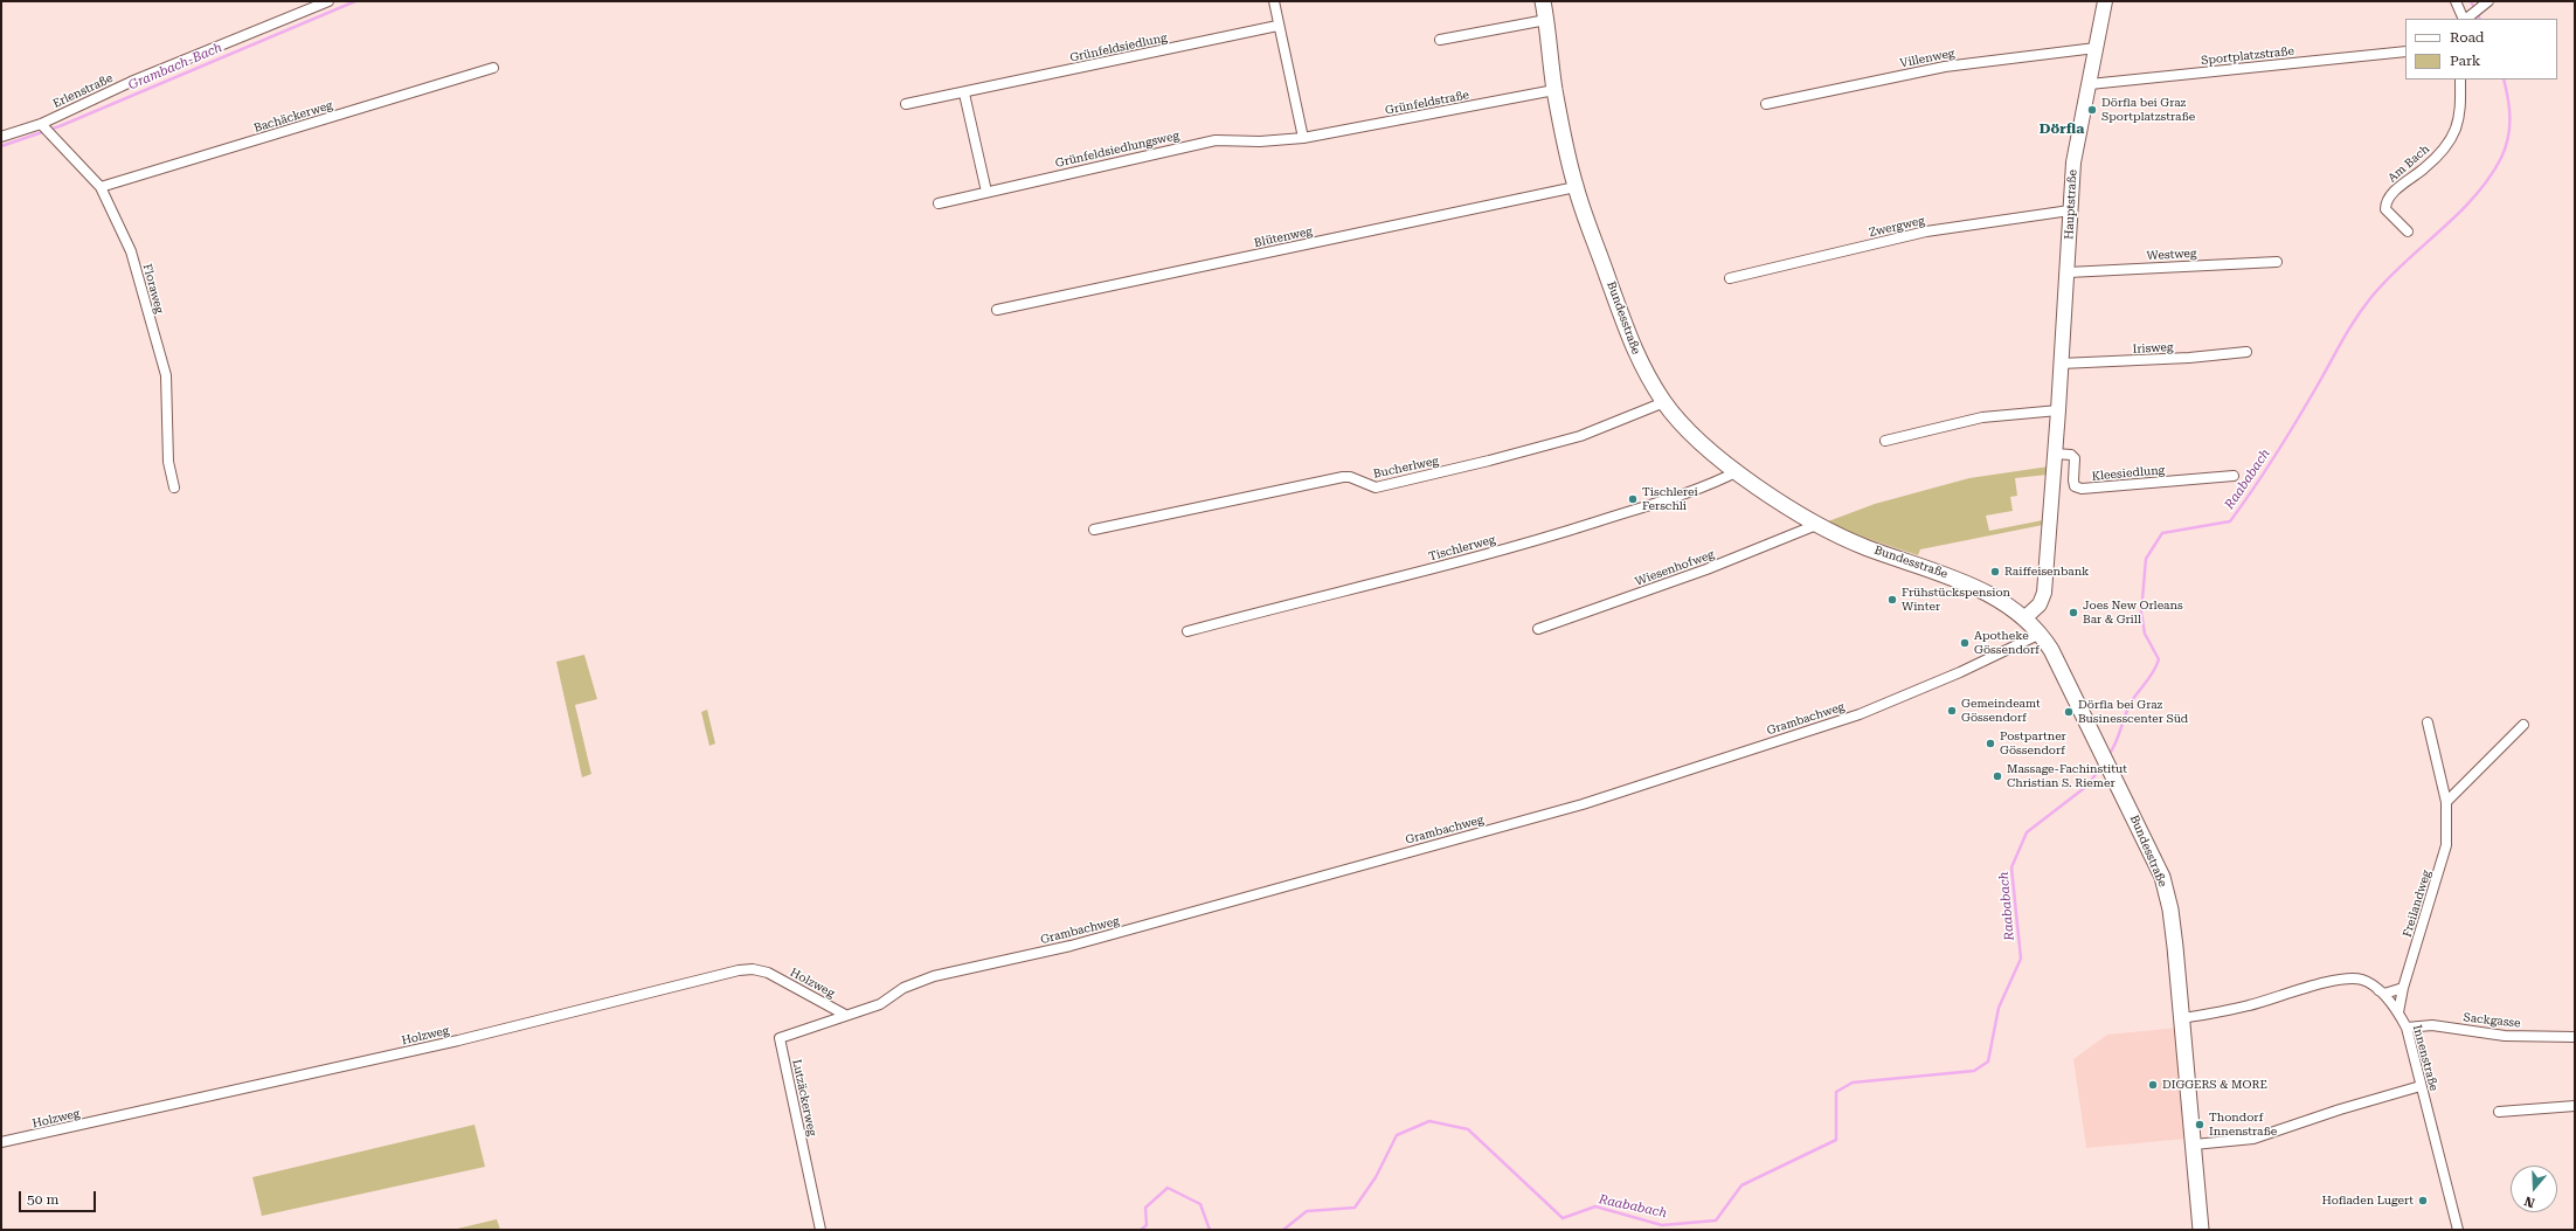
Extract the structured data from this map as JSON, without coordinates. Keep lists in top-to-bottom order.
{
  "streets": {
    "main road": ["Hauptstraße", "Bundesstraße"],
    "street": [
      "Grünfeldsiedlung",
      "Sportplatzstraße",
      "Villenweg",
      "Erlenstraße",
      "Grünfeldstraße",
      "Bachäckerweg",
      "Grünfeldsiedlungsweg",
      "Am Bach",
      "Zwergweg",
      "Blütenweg",
      "Westweg",
      "Floraweg",
      "Irisweg",
      "Bucherlweg",
      "Kleesiedlung",
      "Tischlerweg",
      "Wiesenhofweg",
      "Grambachweg",
      "Freilandweg",
      "Holzweg",
      "Sackgasse",
      "Innenstraße",
      "Lutzäckerweg"
    ]
  },
  "crossings": [
    ["Sportplatzstraße", "Hauptstraße"],
    ["Villenweg", "Hauptstraße"],
    ["Erlenstraße", "Floraweg"],
    ["Grünfeldstraße", "Grünfeldsiedlungsweg"],
    ["Grünfeldstraße", "Bundesstraße"],
    ["Bachäckerweg", "Floraweg"],
    ["Hauptstraße", "Zwergweg"],
    ["Hauptstraße", "Westweg"],
    ["Hauptstraße", "Bundesstraße"],
    ["Hauptstraße", "Irisweg"],
    ["Hauptstraße", "Kleesiedlung"],
    ["Blütenweg", "Bundesstraße"],
    ["Bundesstraße", "Bucherlweg"],
    ["Bundesstraße", "Tischlerweg"],
    ["Bundesstraße", "Wiesenhofweg"],
    ["Bundesstraße", "Grambachweg"],
    ["Bundesstraße", "Innenstraße"],
    ["Grambachweg", "Holzweg"],
    ["Grambachweg", "Lutzäckerweg"],
    ["Freilandweg", "Innenstraße"],
    ["Holzweg", "Lutzäckerweg"],
    ["Sackgasse", "Innenstraße"]
  ],
  "districts": ["Dörfla"],
  "water": ["Grambach-Bach", "Raababach"],
  "places": [
    "Dörfla bei Graz Sportplatzstraße",
    "Tischlerei Ferschli",
    "Raiffeisenbank",
    "Frühstückspension Winter",
    "Joes New Orleans Bar & Grill",
    "Apotheke Gössendorf",
    "Gemeindeamt Gössendorf",
    "Dörfla bei Graz Businesscenter Süd",
    "Postpartner Gössendorf",
    "Massage-Fachinstitut Christian S. Riemer",
    "DIGGERS & MORE",
    "Thondorf Innenstraße",
    "Hofladen Lugert"
  ],
  "legend": ["Road", "Park"],
  "scale_bar": "50 m",
  "north": "bottom"
}
